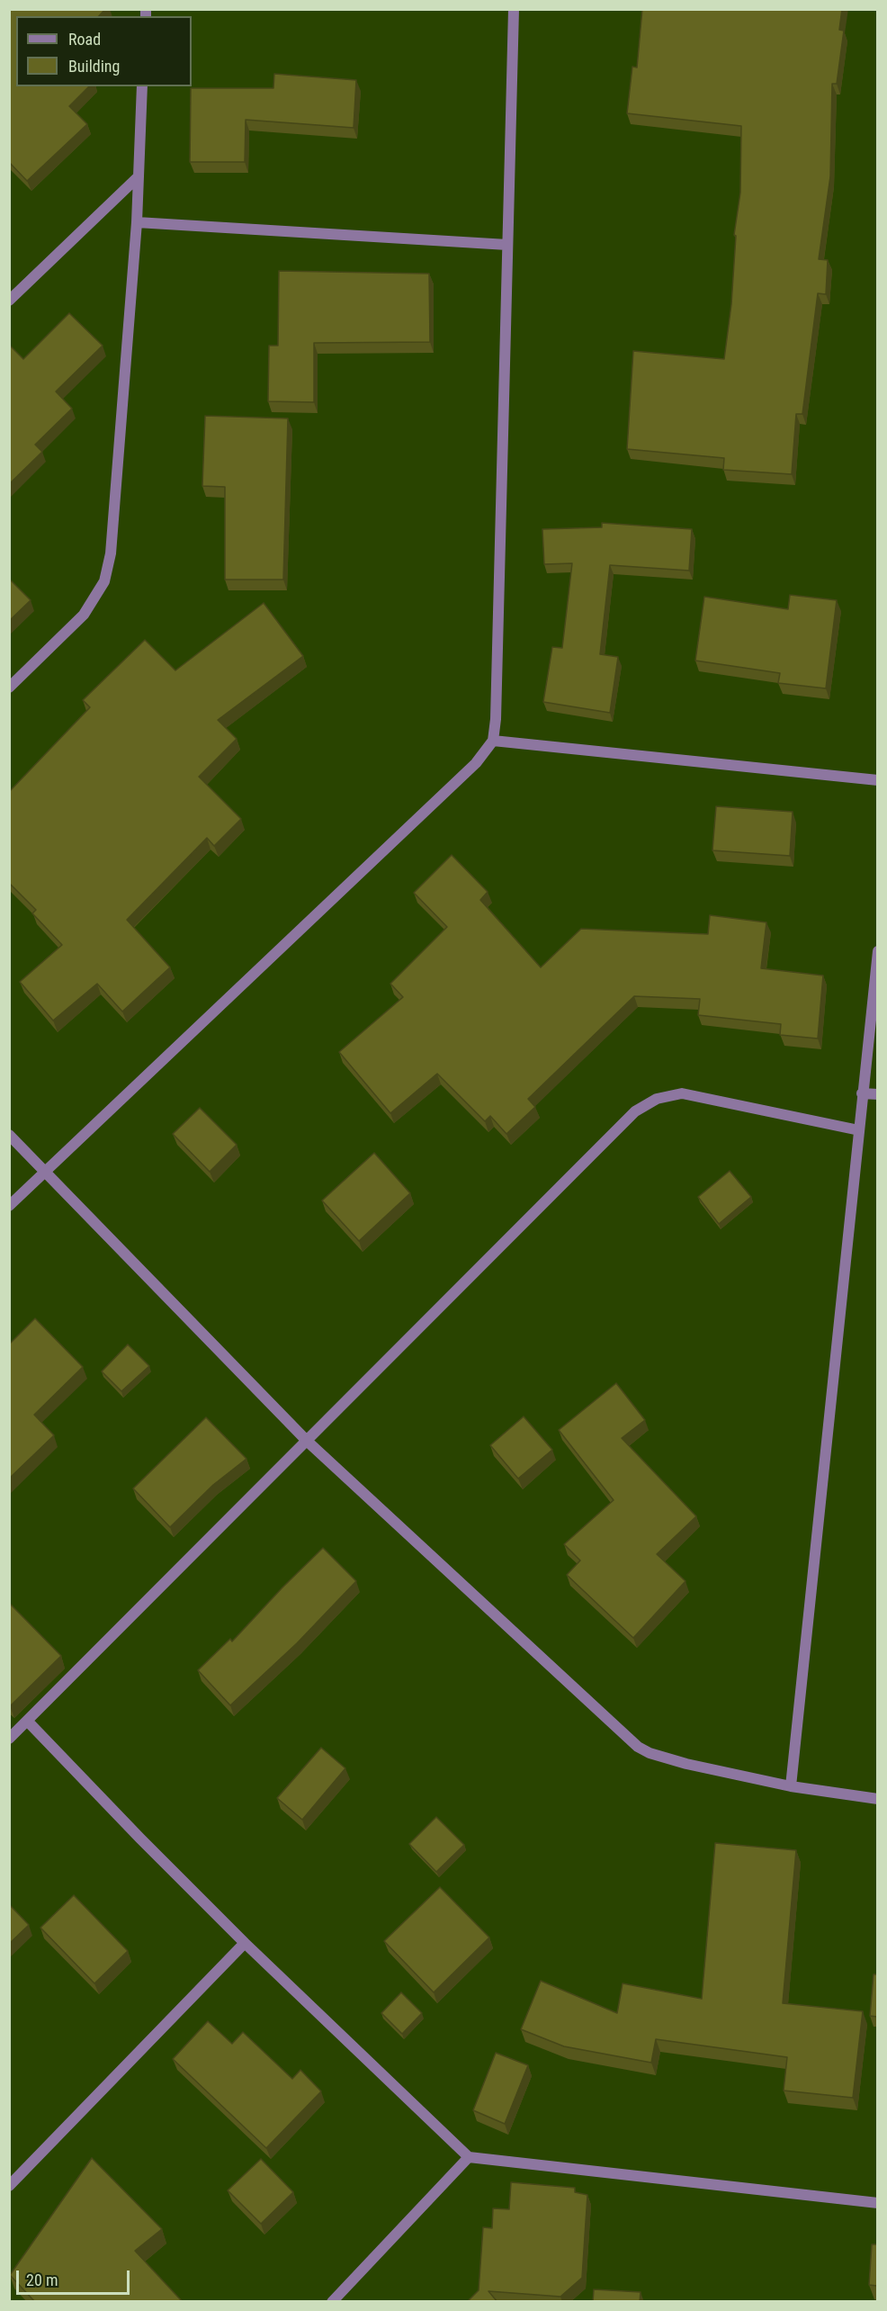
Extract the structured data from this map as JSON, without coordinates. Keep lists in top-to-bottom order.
{
  "legend": ["Road", "Building"],
  "scale_bar": "20 m"
}
